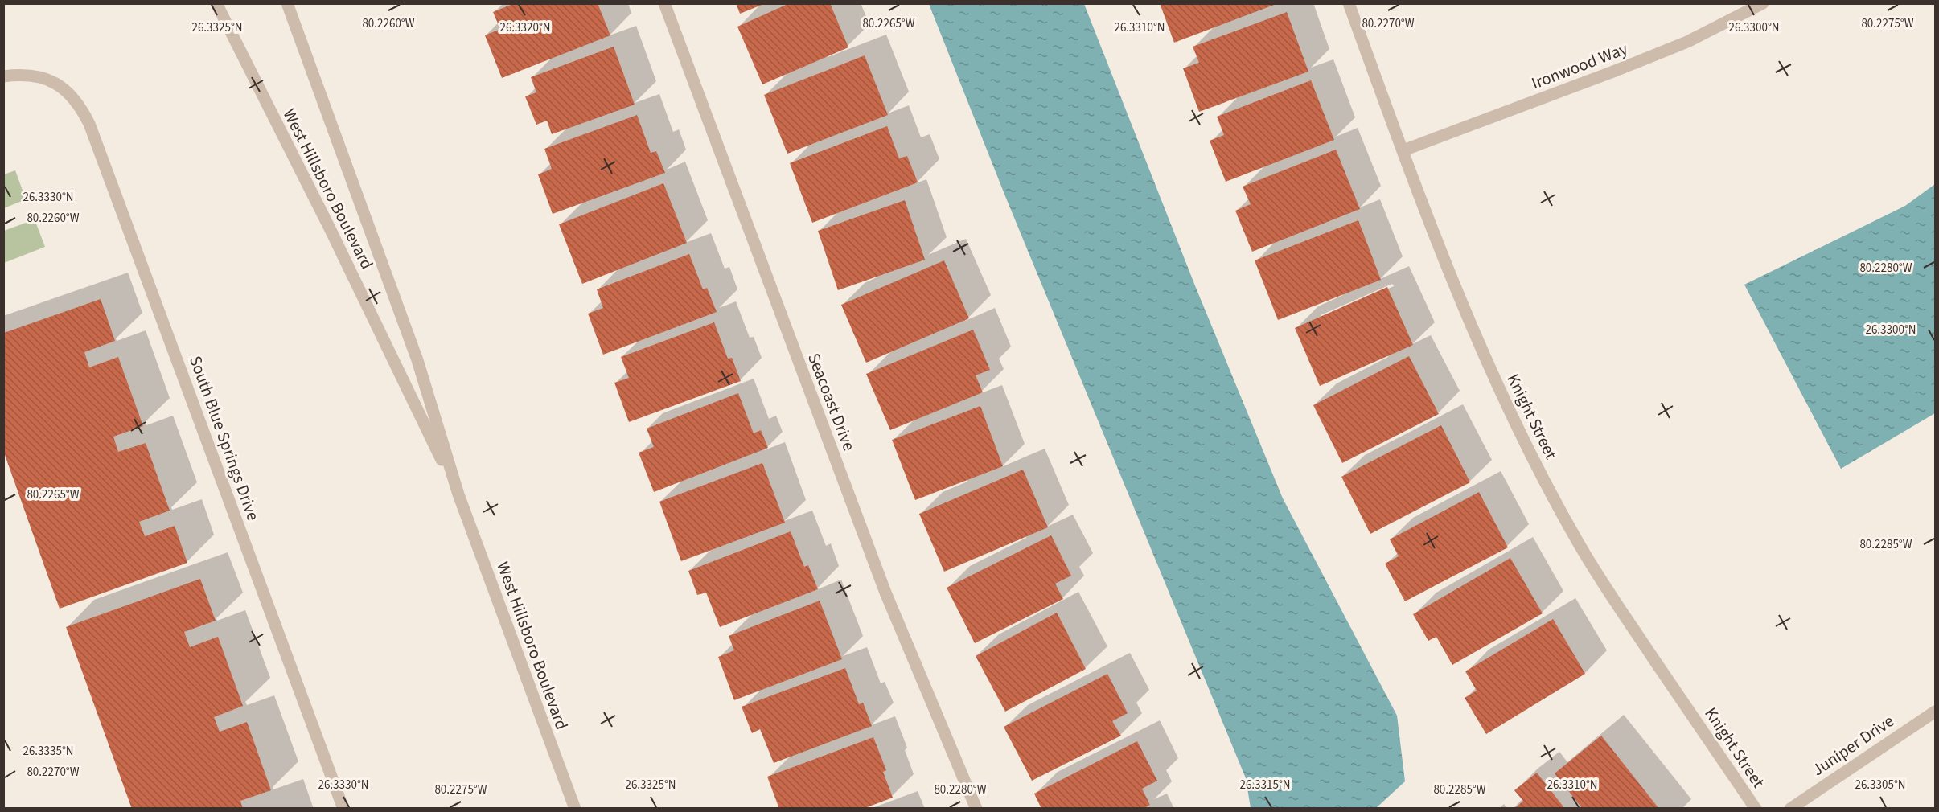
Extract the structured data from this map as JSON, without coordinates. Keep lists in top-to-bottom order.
{
  "streets": {
    "street": [
      "Ironwood Way",
      "West Hillsboro Boulevard",
      "Seacoast Drive",
      "Knight Street",
      "South Blue Springs Drive",
      "Juniper Drive"
    ]
  },
  "crossings": [
    ["Ironwood Way", "Knight Street"]
  ],
  "coordinates": [
    "80.2260°W",
    "80.2265°W",
    "80.2270°W",
    "80.2275°W",
    "26.3325°N",
    "26.3320°N",
    "26.3310°N",
    "26.3300°N",
    "26.3330°N",
    "80.2280°W",
    "80.2285°W",
    "26.3335°N",
    "26.3315°N",
    "26.3305°N"
  ]
}
